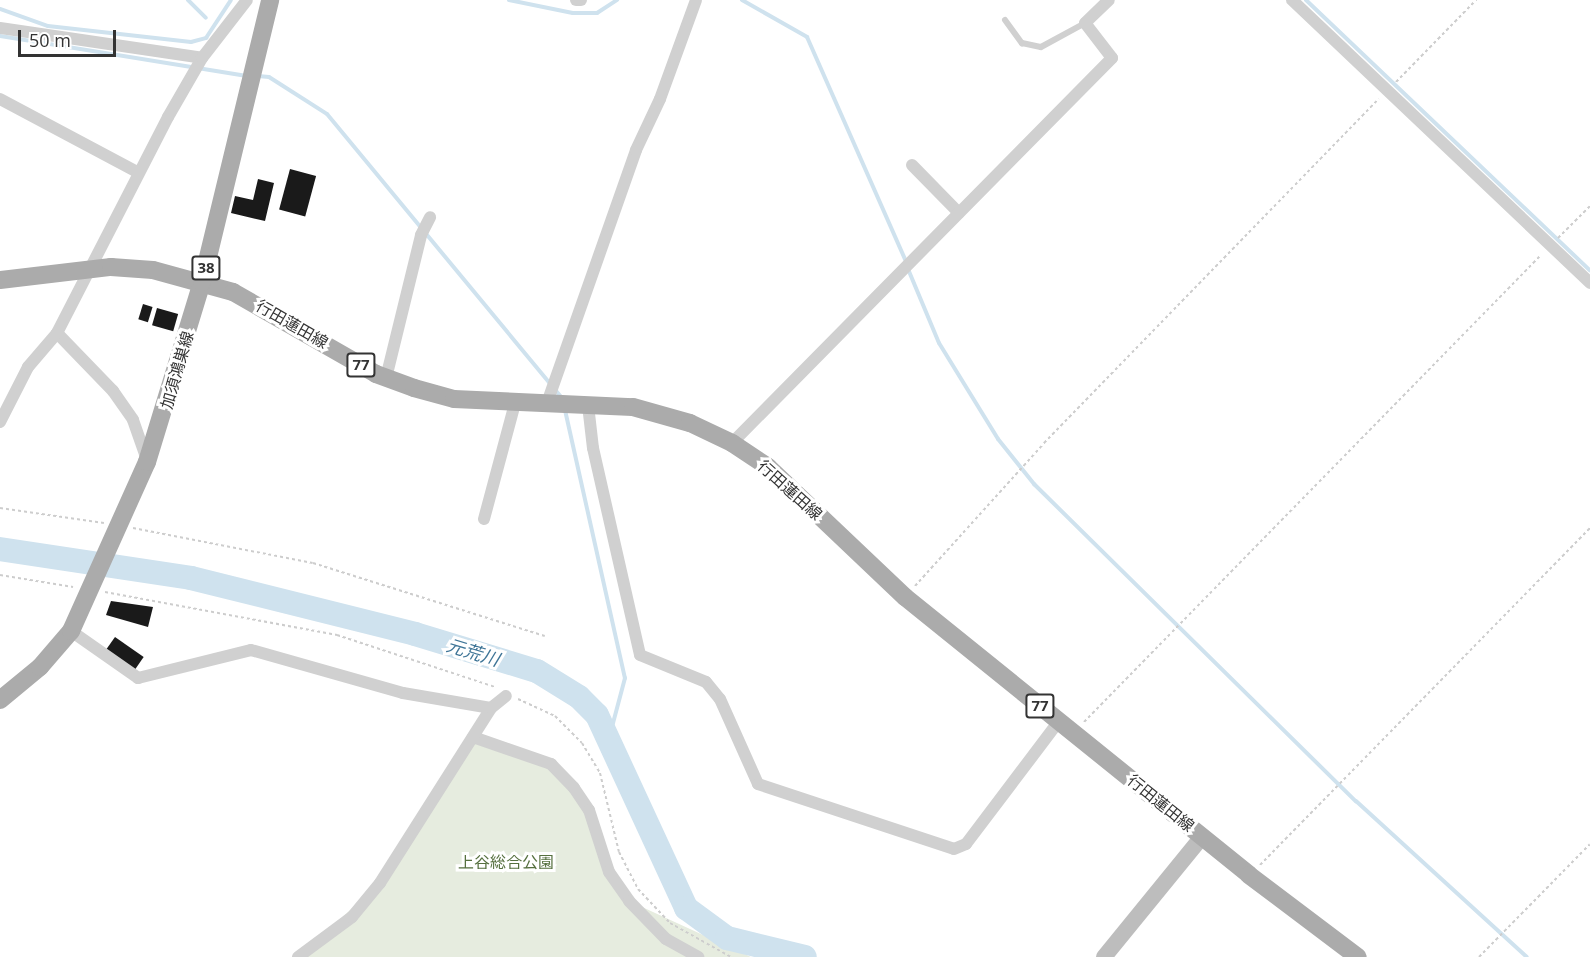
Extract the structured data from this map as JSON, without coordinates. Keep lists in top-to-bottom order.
{
  "streets": {
    "main road": [
      "38",
      "行田蓮田線",
      "77",
      "加須鴻巣線"
    ]
  },
  "crossings": [
    ["行田蓮田線", "加須鴻巣線"]
  ],
  "water": ["元荒川"],
  "parks": ["上谷総合公園"],
  "scale_bar": "50 m"
}
